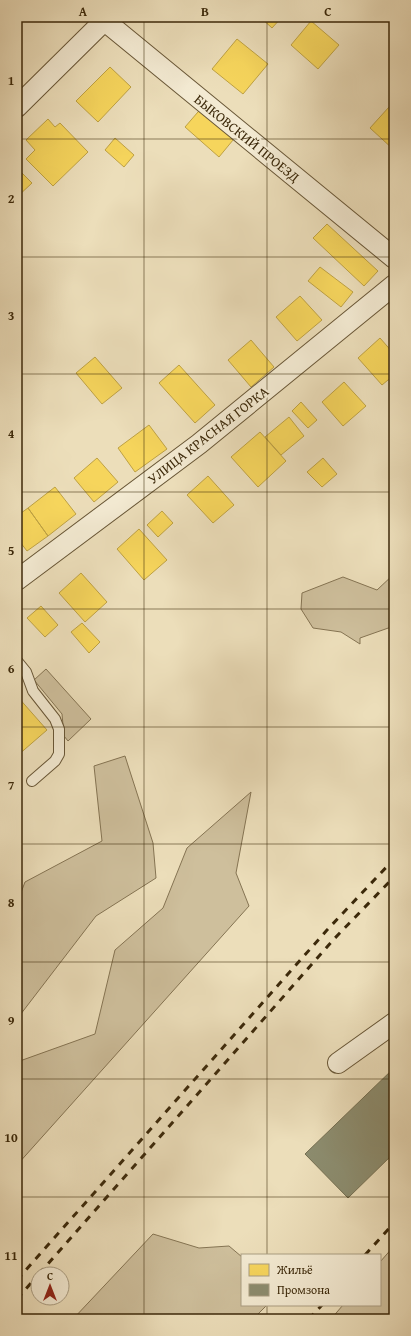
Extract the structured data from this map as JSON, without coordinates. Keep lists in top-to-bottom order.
{
  "streets": {
    "street": ["БЫКОВСКИЙ ПРОЕЗД", "УЛИЦА КРАСНАЯ ГОРКА"]
  },
  "legend": ["Жильё", "Промзона"],
  "north": "top",
  "grid": {
    "columns": ["A", "B", "C"],
    "rows": [
      "1",
      "2",
      "3",
      "4",
      "5",
      "6",
      "7",
      "8",
      "9",
      "10",
      "11"
    ]
  }
}
